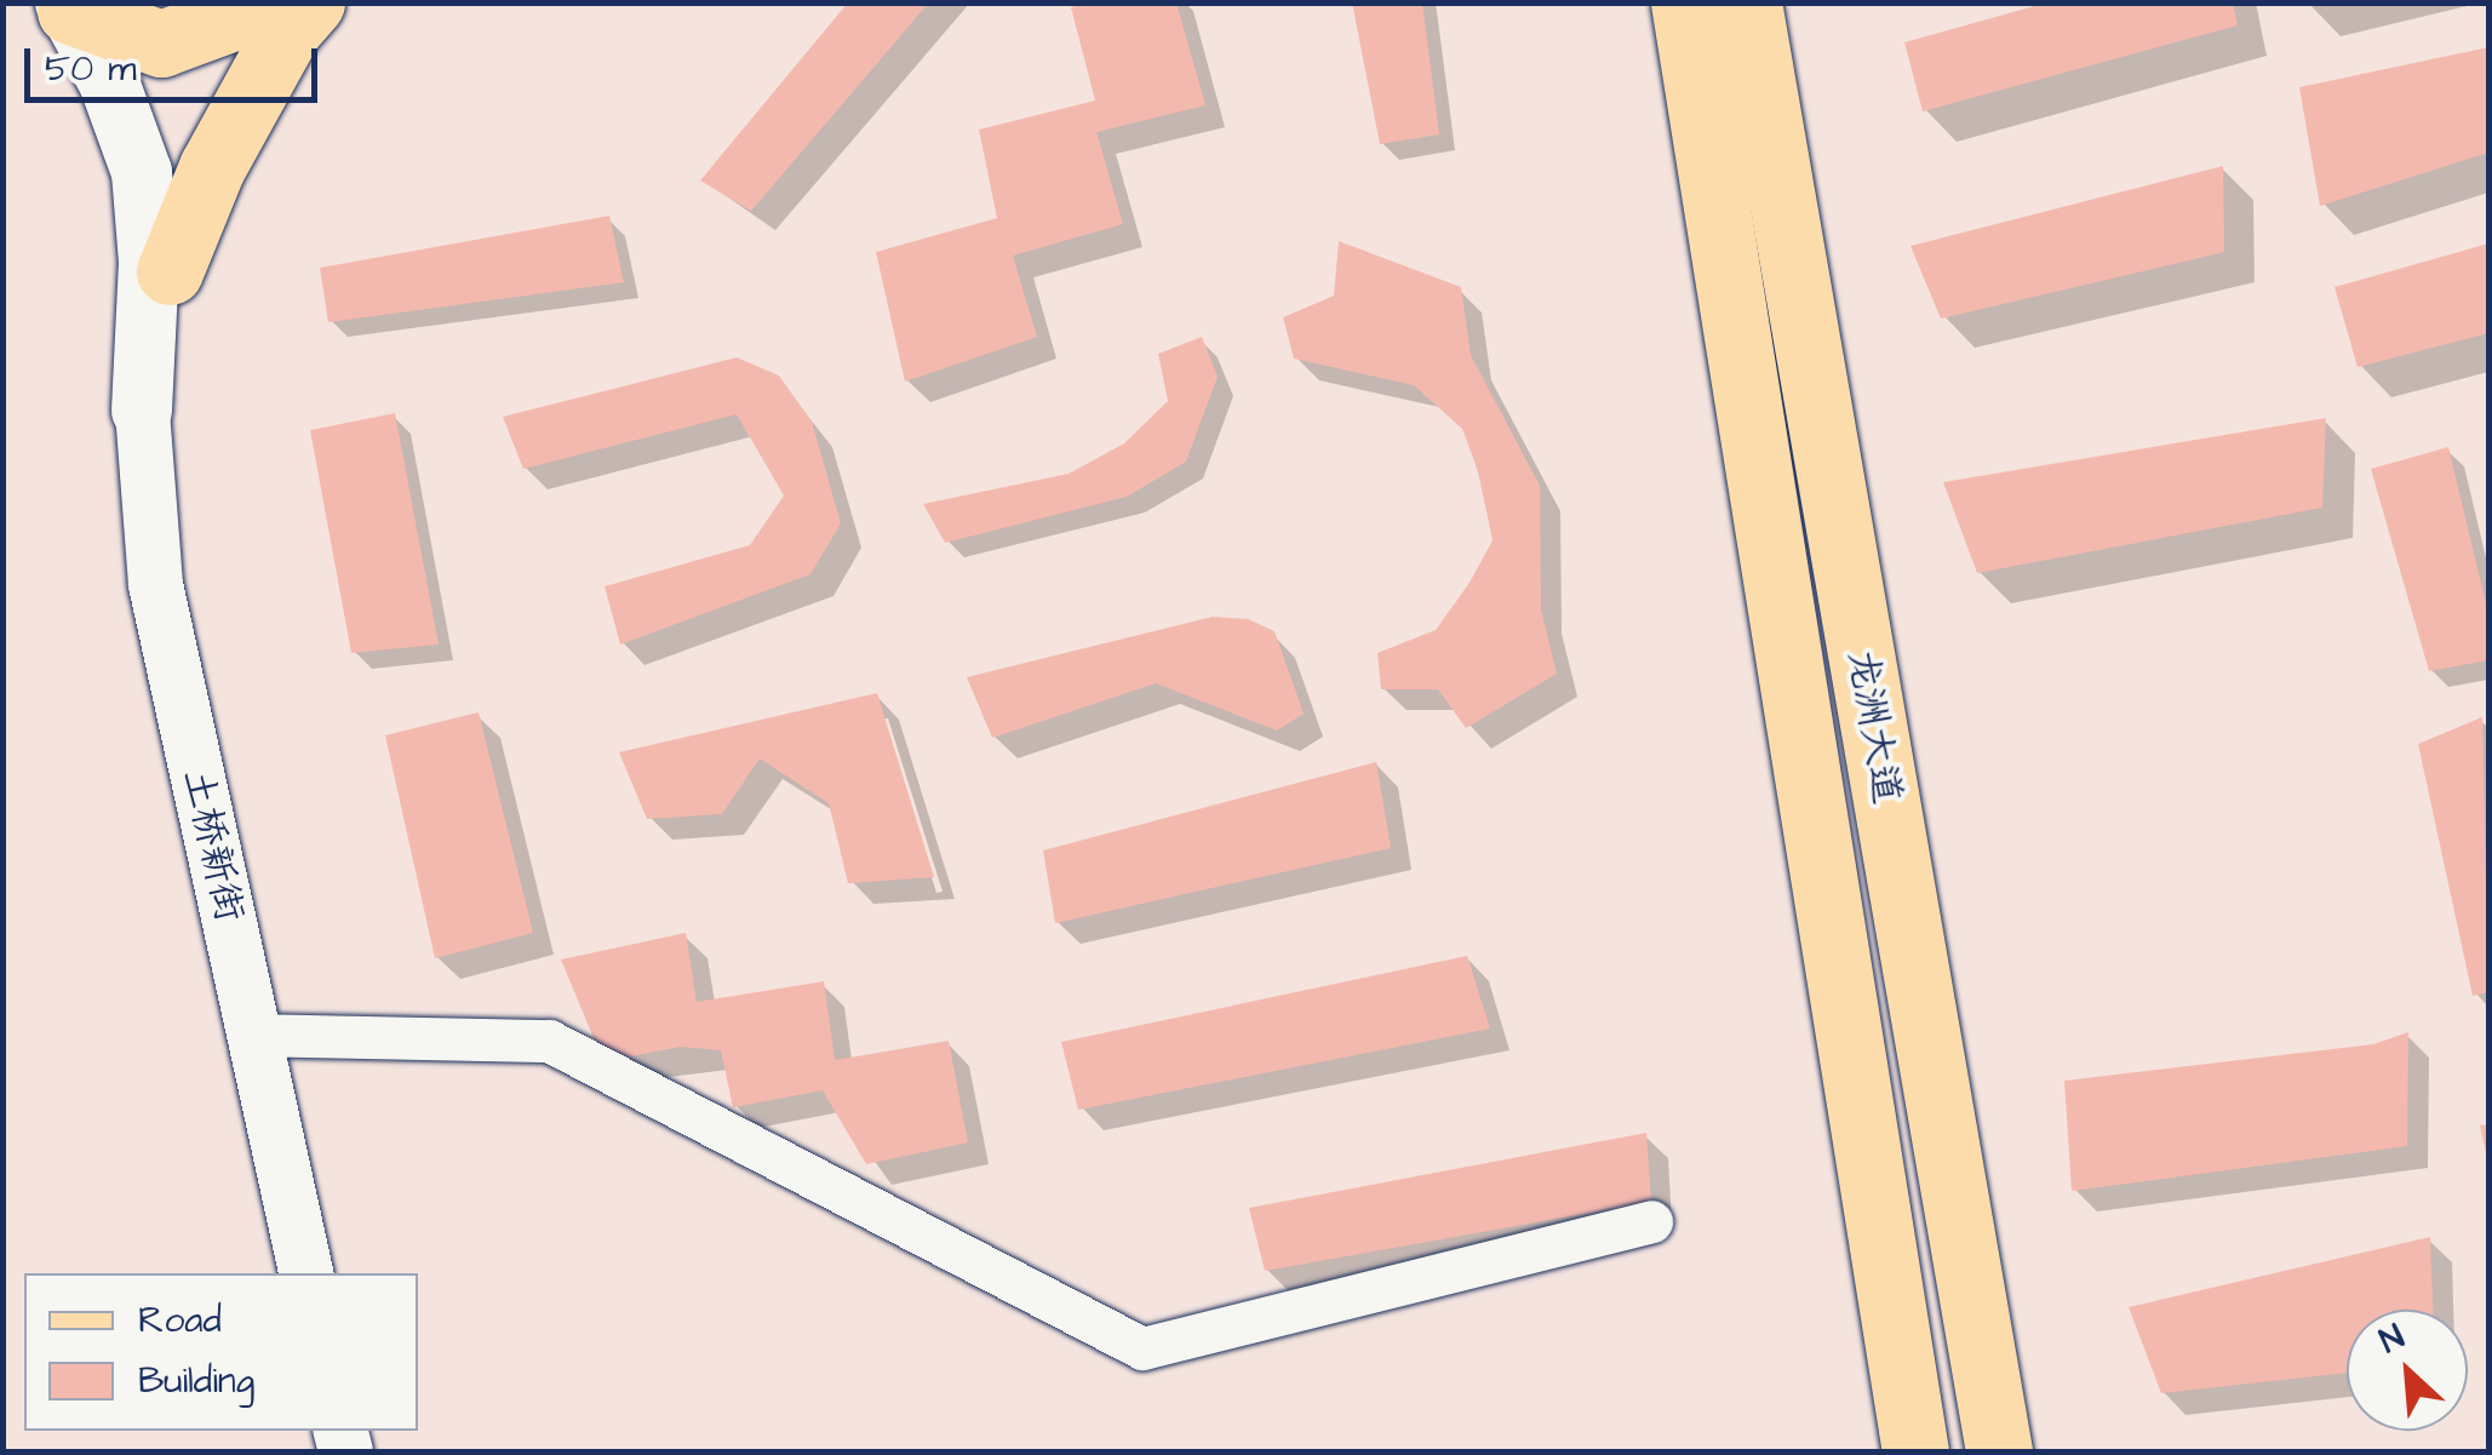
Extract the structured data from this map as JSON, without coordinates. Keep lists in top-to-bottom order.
{
  "streets": {
    "main road": ["龙洲大道", "土桥新街"]
  },
  "legend": ["Road", "Building"],
  "scale_bar": "50 m",
  "north": "top left"
}
